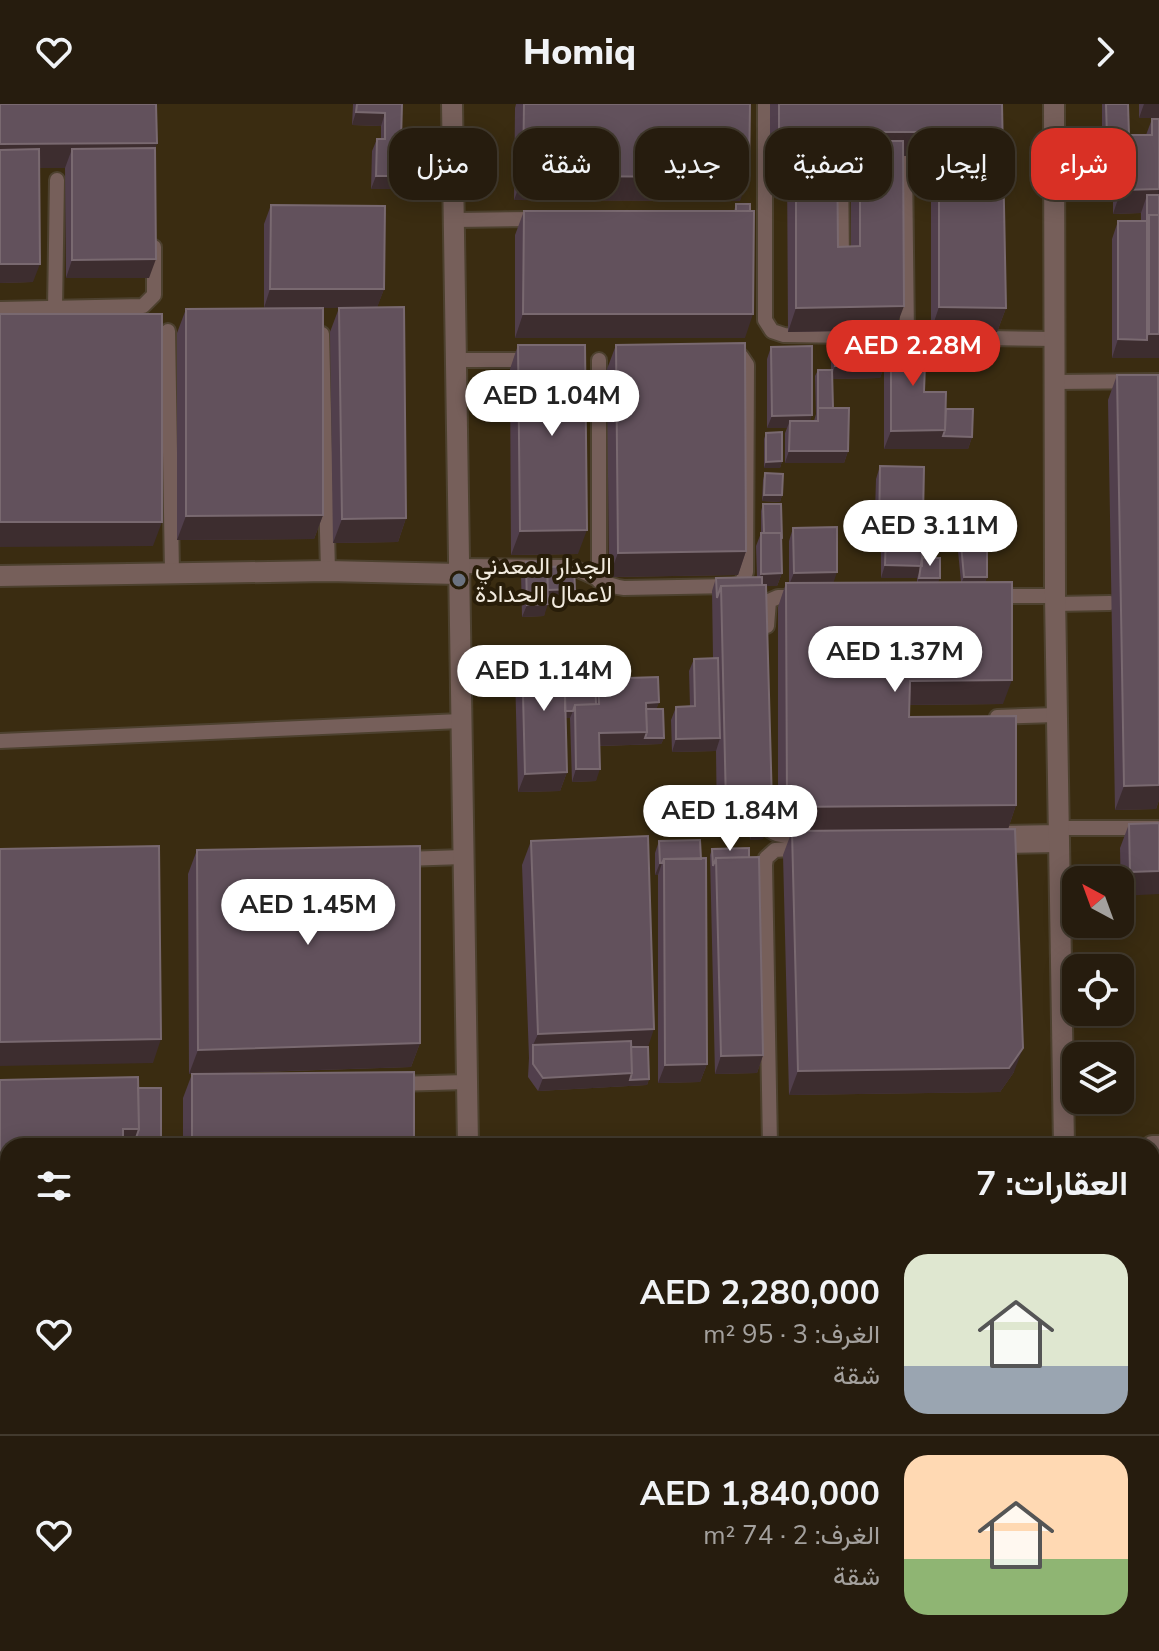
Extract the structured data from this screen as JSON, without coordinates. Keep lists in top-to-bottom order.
{
  "places": ["الجدار المعدني لاعمال الحدادة"],
  "north": "top left",
  "page": {
    "header": "Homiq",
    "chip": [
      "شراء",
      "إيجار",
      "تصفية",
      "جديد",
      "شقة",
      "منزل"
    ],
    "price": [
      "AED 2.28M",
      "AED 1.04M",
      "AED 3.11M",
      "AED 1.37M",
      "AED 1.14M",
      "AED 1.84M",
      "AED 1.45M"
    ],
    "heading": "العقارات: 7",
    "list": [
      {
        "name": "AED 2,280,000",
        "note": "الغرف: 3 · 95 m² · شقة"
      },
      {
        "name": "AED 1,840,000",
        "note": "الغرف: 2 · 74 m² · شقة"
      }
    ]
  }
}
